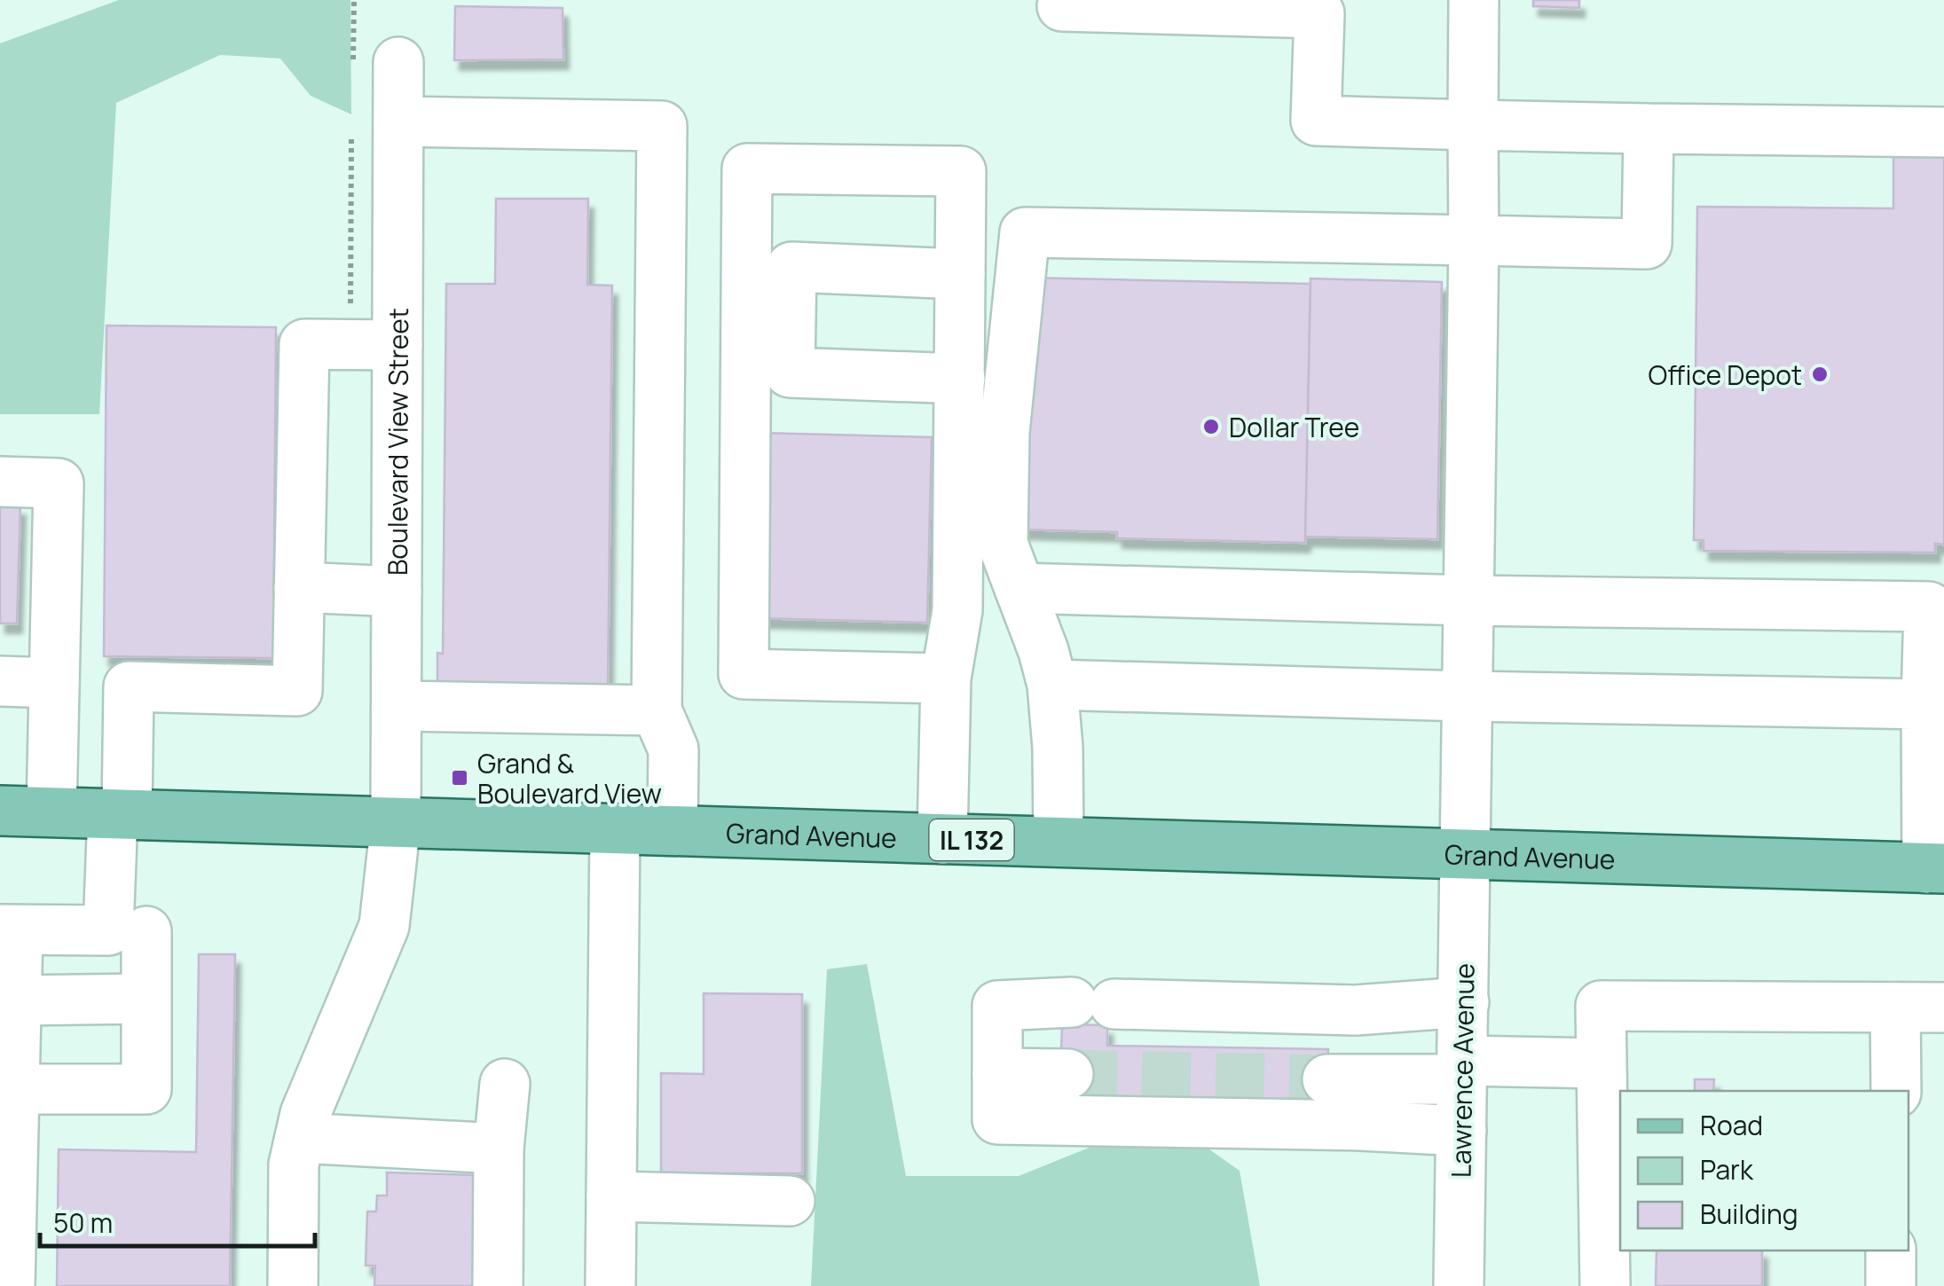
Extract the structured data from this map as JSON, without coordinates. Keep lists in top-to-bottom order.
{
  "streets": {
    "main road": ["Grand Avenue", "IL 132"],
    "street": ["Boulevard View Street", "Lawrence Avenue"]
  },
  "crossings": [
    ["Boulevard View Street", "Grand Avenue"],
    ["Grand Avenue", "Lawrence Avenue"]
  ],
  "places": {
    "other": ["Office Depot", "Dollar Tree"],
    "transit": ["Grand & Boulevard View"]
  },
  "legend": ["Road", "Park", "Building"],
  "scale_bar": "50 m"
}
